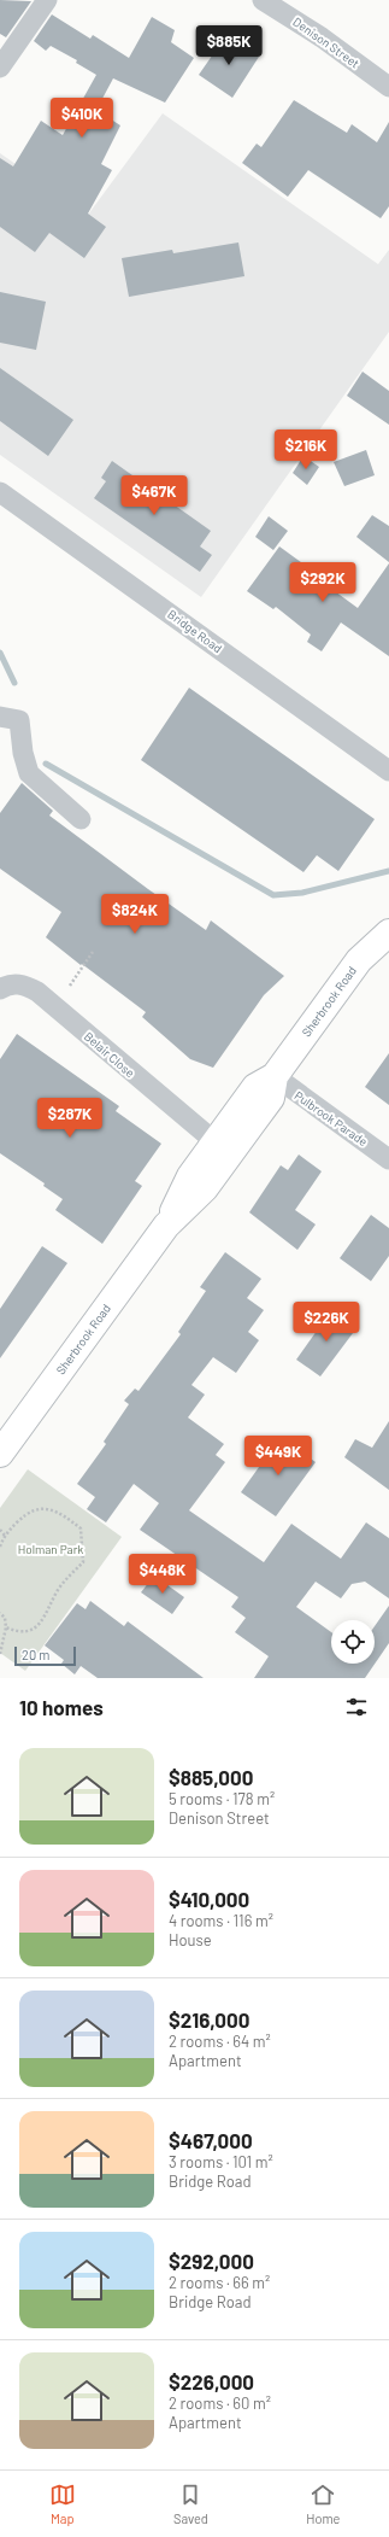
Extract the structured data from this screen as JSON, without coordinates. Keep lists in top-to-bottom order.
{
  "streets": {
    "main road": ["Sherbrook Road"],
    "street": [
      "Denison Street",
      "Bridge Road",
      "Belair Close",
      "Pulbrook Parade"
    ]
  },
  "crossings": [
    ["Sherbrook Road", "Belair Close"],
    ["Sherbrook Road", "Pulbrook Parade"]
  ],
  "parks": ["Holman Park"],
  "scale_bar": "20 m",
  "page": {
    "price": [
      "$885K",
      "$410K",
      "$216K",
      "$467K",
      "$292K",
      "$824K",
      "$287K",
      "$226K",
      "$449K",
      "$448K"
    ],
    "scale": "20 m",
    "heading": "10 homes",
    "list": [
      {
        "name": "$885,000",
        "note": "5 rooms · 178 m² · Denison Street"
      },
      {
        "name": "$410,000",
        "note": "4 rooms · 116 m² · House"
      },
      {
        "name": "$216,000",
        "note": "2 rooms · 64 m² · Apartment"
      },
      {
        "name": "$467,000",
        "note": "3 rooms · 101 m² · Bridge Road"
      },
      {
        "name": "$292,000",
        "note": "2 rooms · 66 m² · Bridge Road"
      },
      {
        "name": "$226,000",
        "note": "2 rooms · 60 m² · Apartment"
      }
    ],
    "tabs": ["Map", "Saved", "Home"]
  }
}
